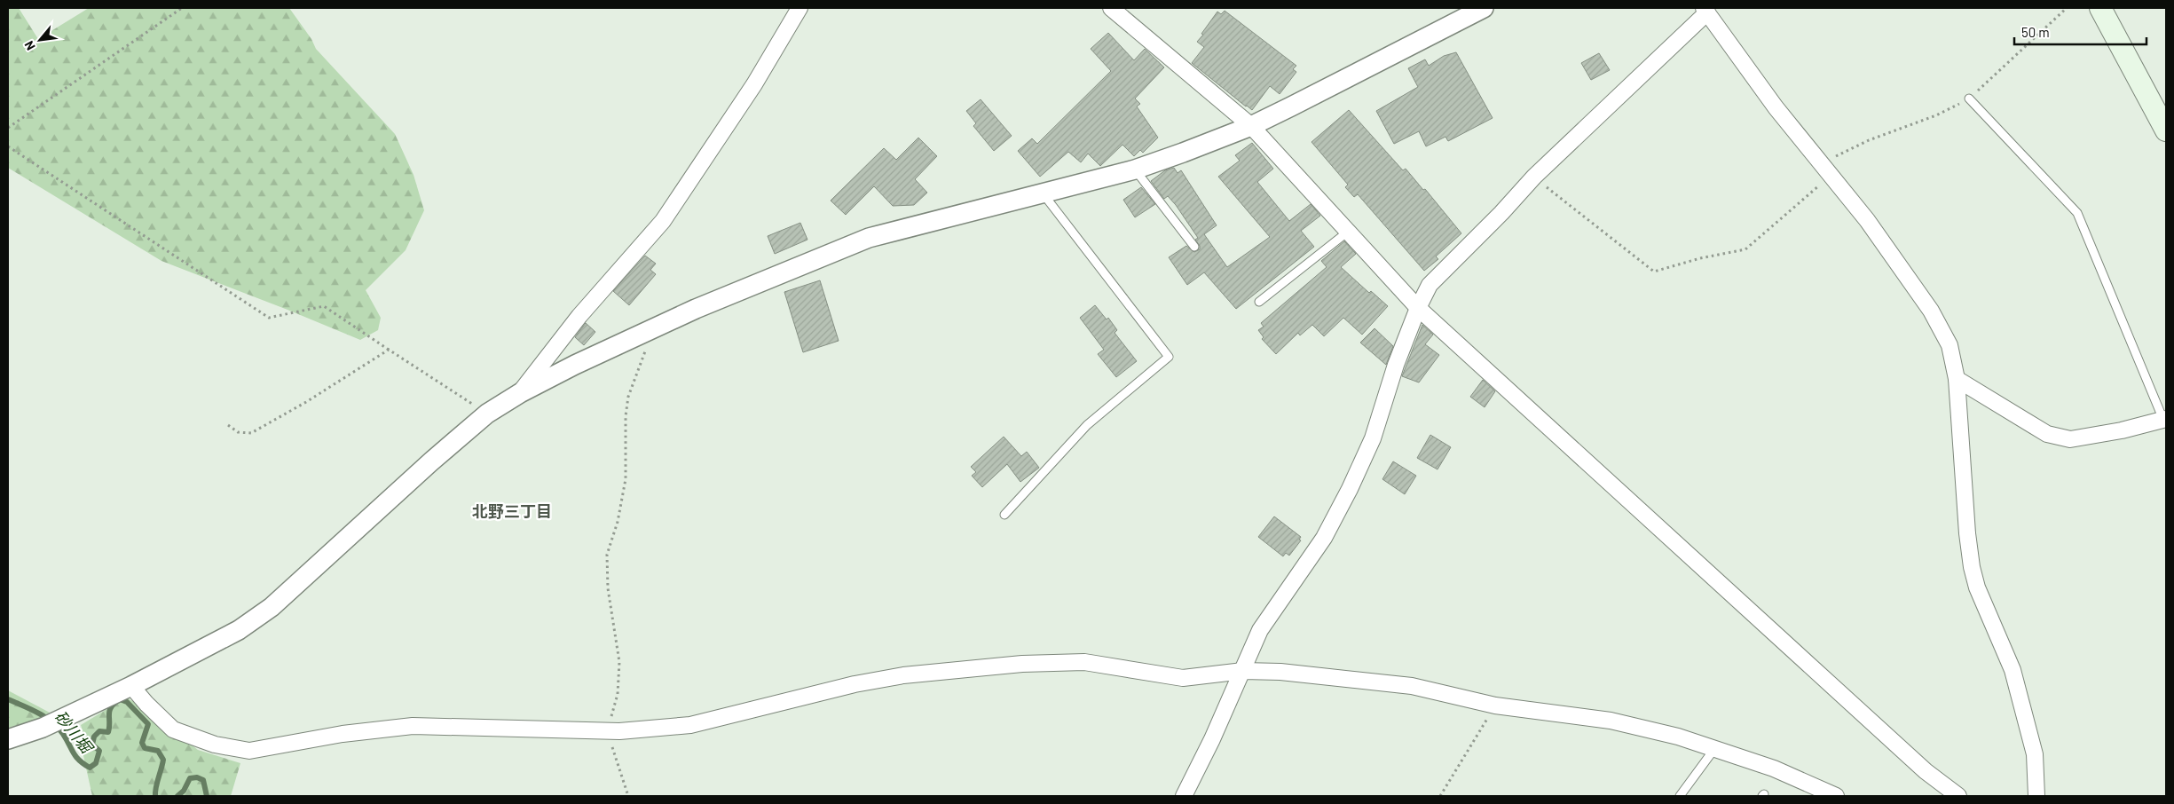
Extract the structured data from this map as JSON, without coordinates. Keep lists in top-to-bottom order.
{
  "districts": ["北野三丁目"],
  "water": ["砂川堀"],
  "scale_bar": "50 m",
  "north": "bottom left"
}
